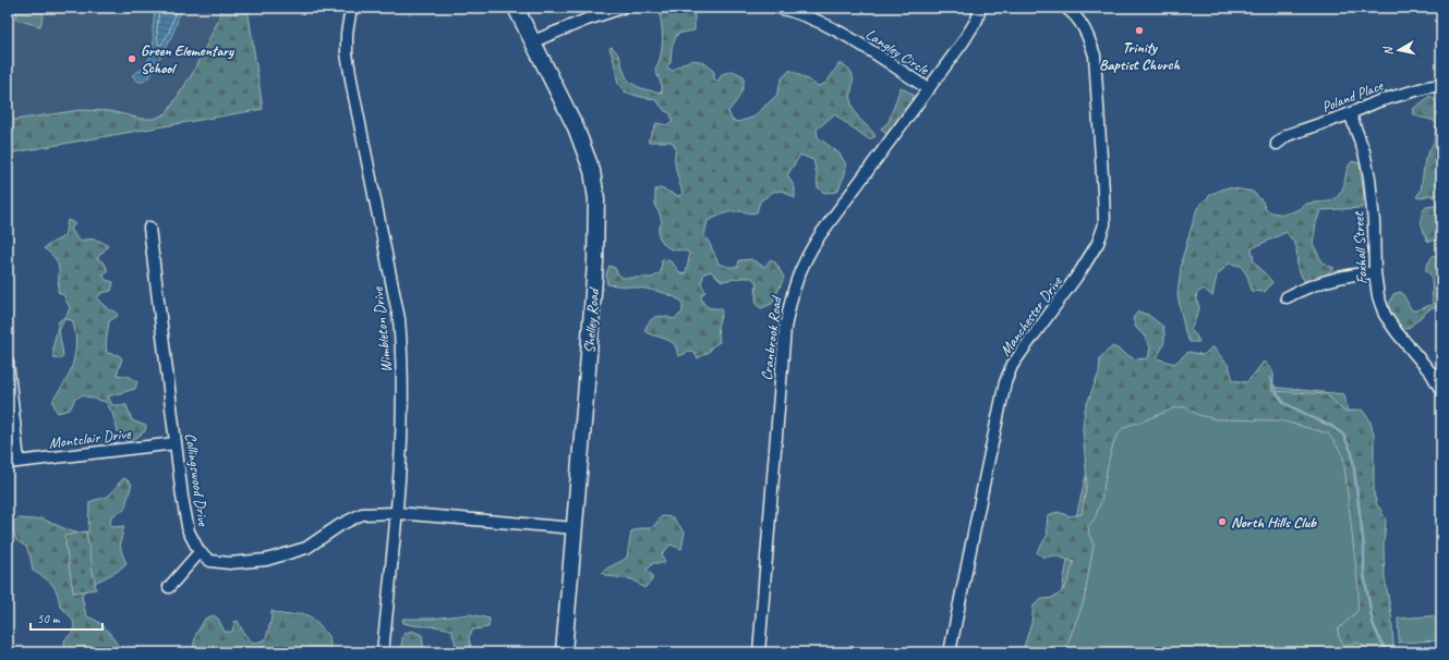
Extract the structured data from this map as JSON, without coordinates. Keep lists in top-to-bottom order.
{
  "streets": {
    "street": [
      "Langley Circle",
      "Poland Place",
      "Foxhall Street",
      "Manchester Drive",
      "Shelley Road",
      "Wimbleton Drive",
      "Cranbrook Road",
      "Montclair Drive",
      "Collingswood Drive"
    ]
  },
  "crossings": [
    ["Langley Circle", "Cranbrook Road"],
    ["Poland Place", "Foxhall Street"],
    ["Montclair Drive", "Collingswood Drive"]
  ],
  "places": ["Trinity Baptist Church", "Green Elementary School", "North Hills Club"],
  "scale_bar": "50 m",
  "north": "left"
}
